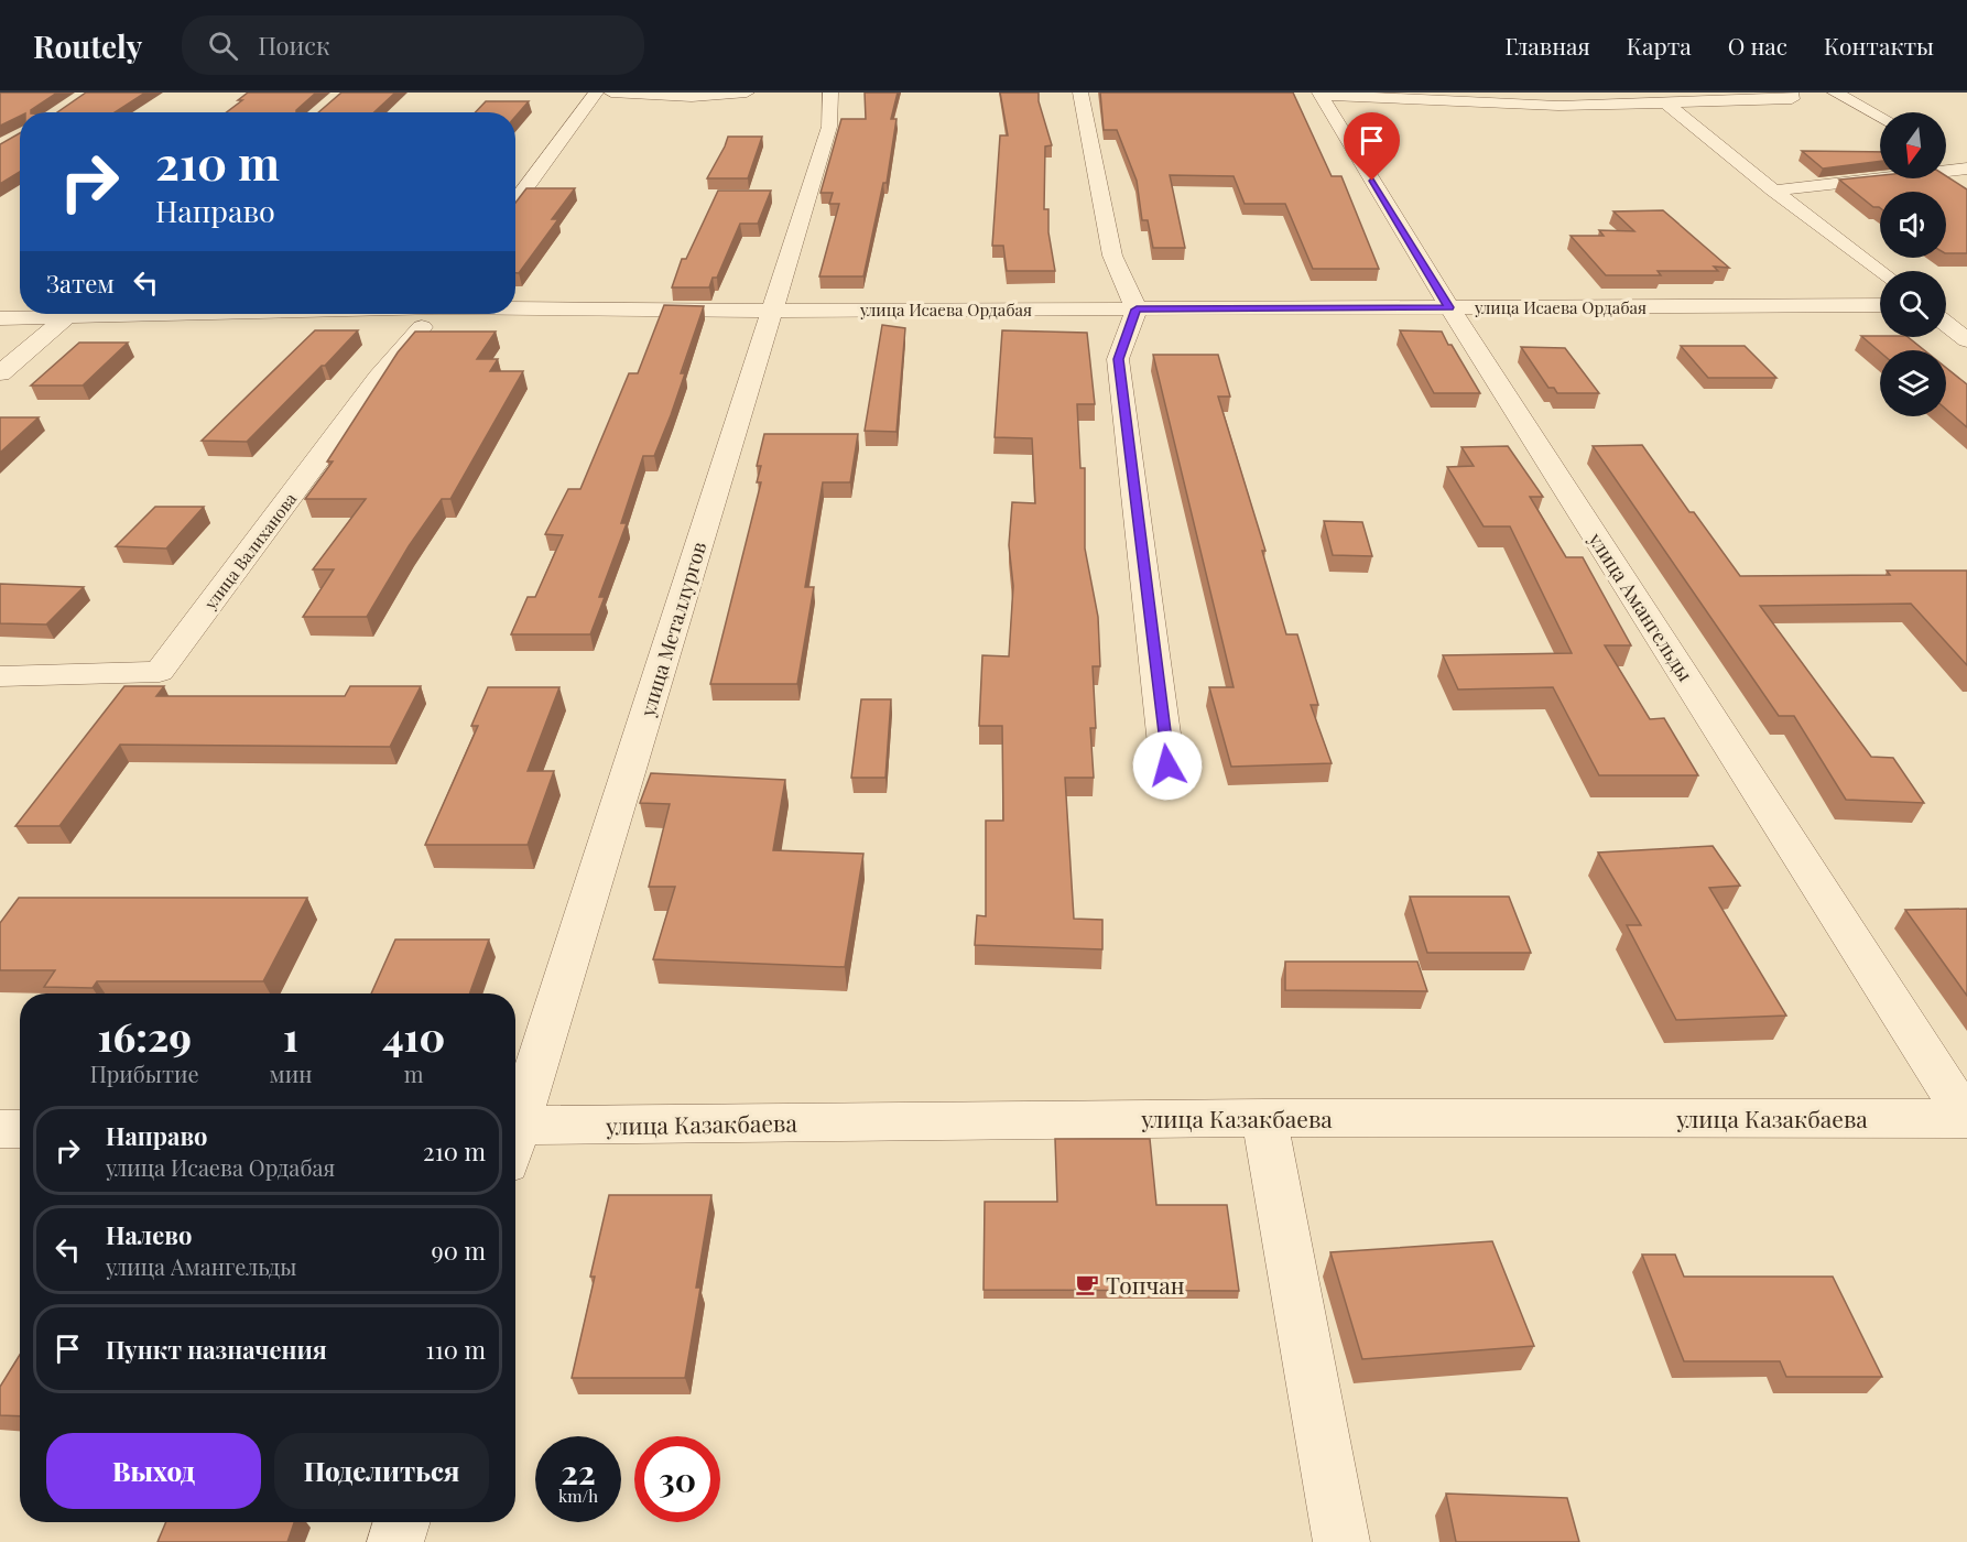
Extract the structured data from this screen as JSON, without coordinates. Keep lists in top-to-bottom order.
{
  "streets": {
    "street": [
      "улица Исаева Ордабая",
      "улица Валиханова",
      "улица Амангельды",
      "улица Металлургов",
      "улица Казакбаева"
    ]
  },
  "crossings": [
    ["улица Исаева Ордабая", "улица Амангельды"],
    ["улица Исаева Ордабая", "улица Металлургов"],
    ["улица Амангельды", "улица Казакбаева"]
  ],
  "places": {
    "cafe": ["Топчан"]
  },
  "north": "bottom",
  "page": {
    "header": "Routely",
    "search": "Поиск",
    "nav": [
      "Главная",
      "Карта",
      "О нас",
      "Контакты"
    ],
    "turn": ["210 m", "Направо"],
    "then": "Затем",
    "eta": [
      "16:29",
      "Прибытие",
      "1",
      "мин",
      "410",
      "m"
    ],
    "list": [
      {
        "name": "Направо",
        "note": "улица Исаева Ордабая",
        "value": "210 m"
      },
      {
        "name": "Налево",
        "note": "улица Амангельды",
        "value": "90 m"
      },
      {
        "name": "Пункт назначения",
        "value": "110 m"
      }
    ],
    "buttons": ["Выход", "Поделиться"],
    "speed": "22 km/h",
    "limit": "30"
  }
}
